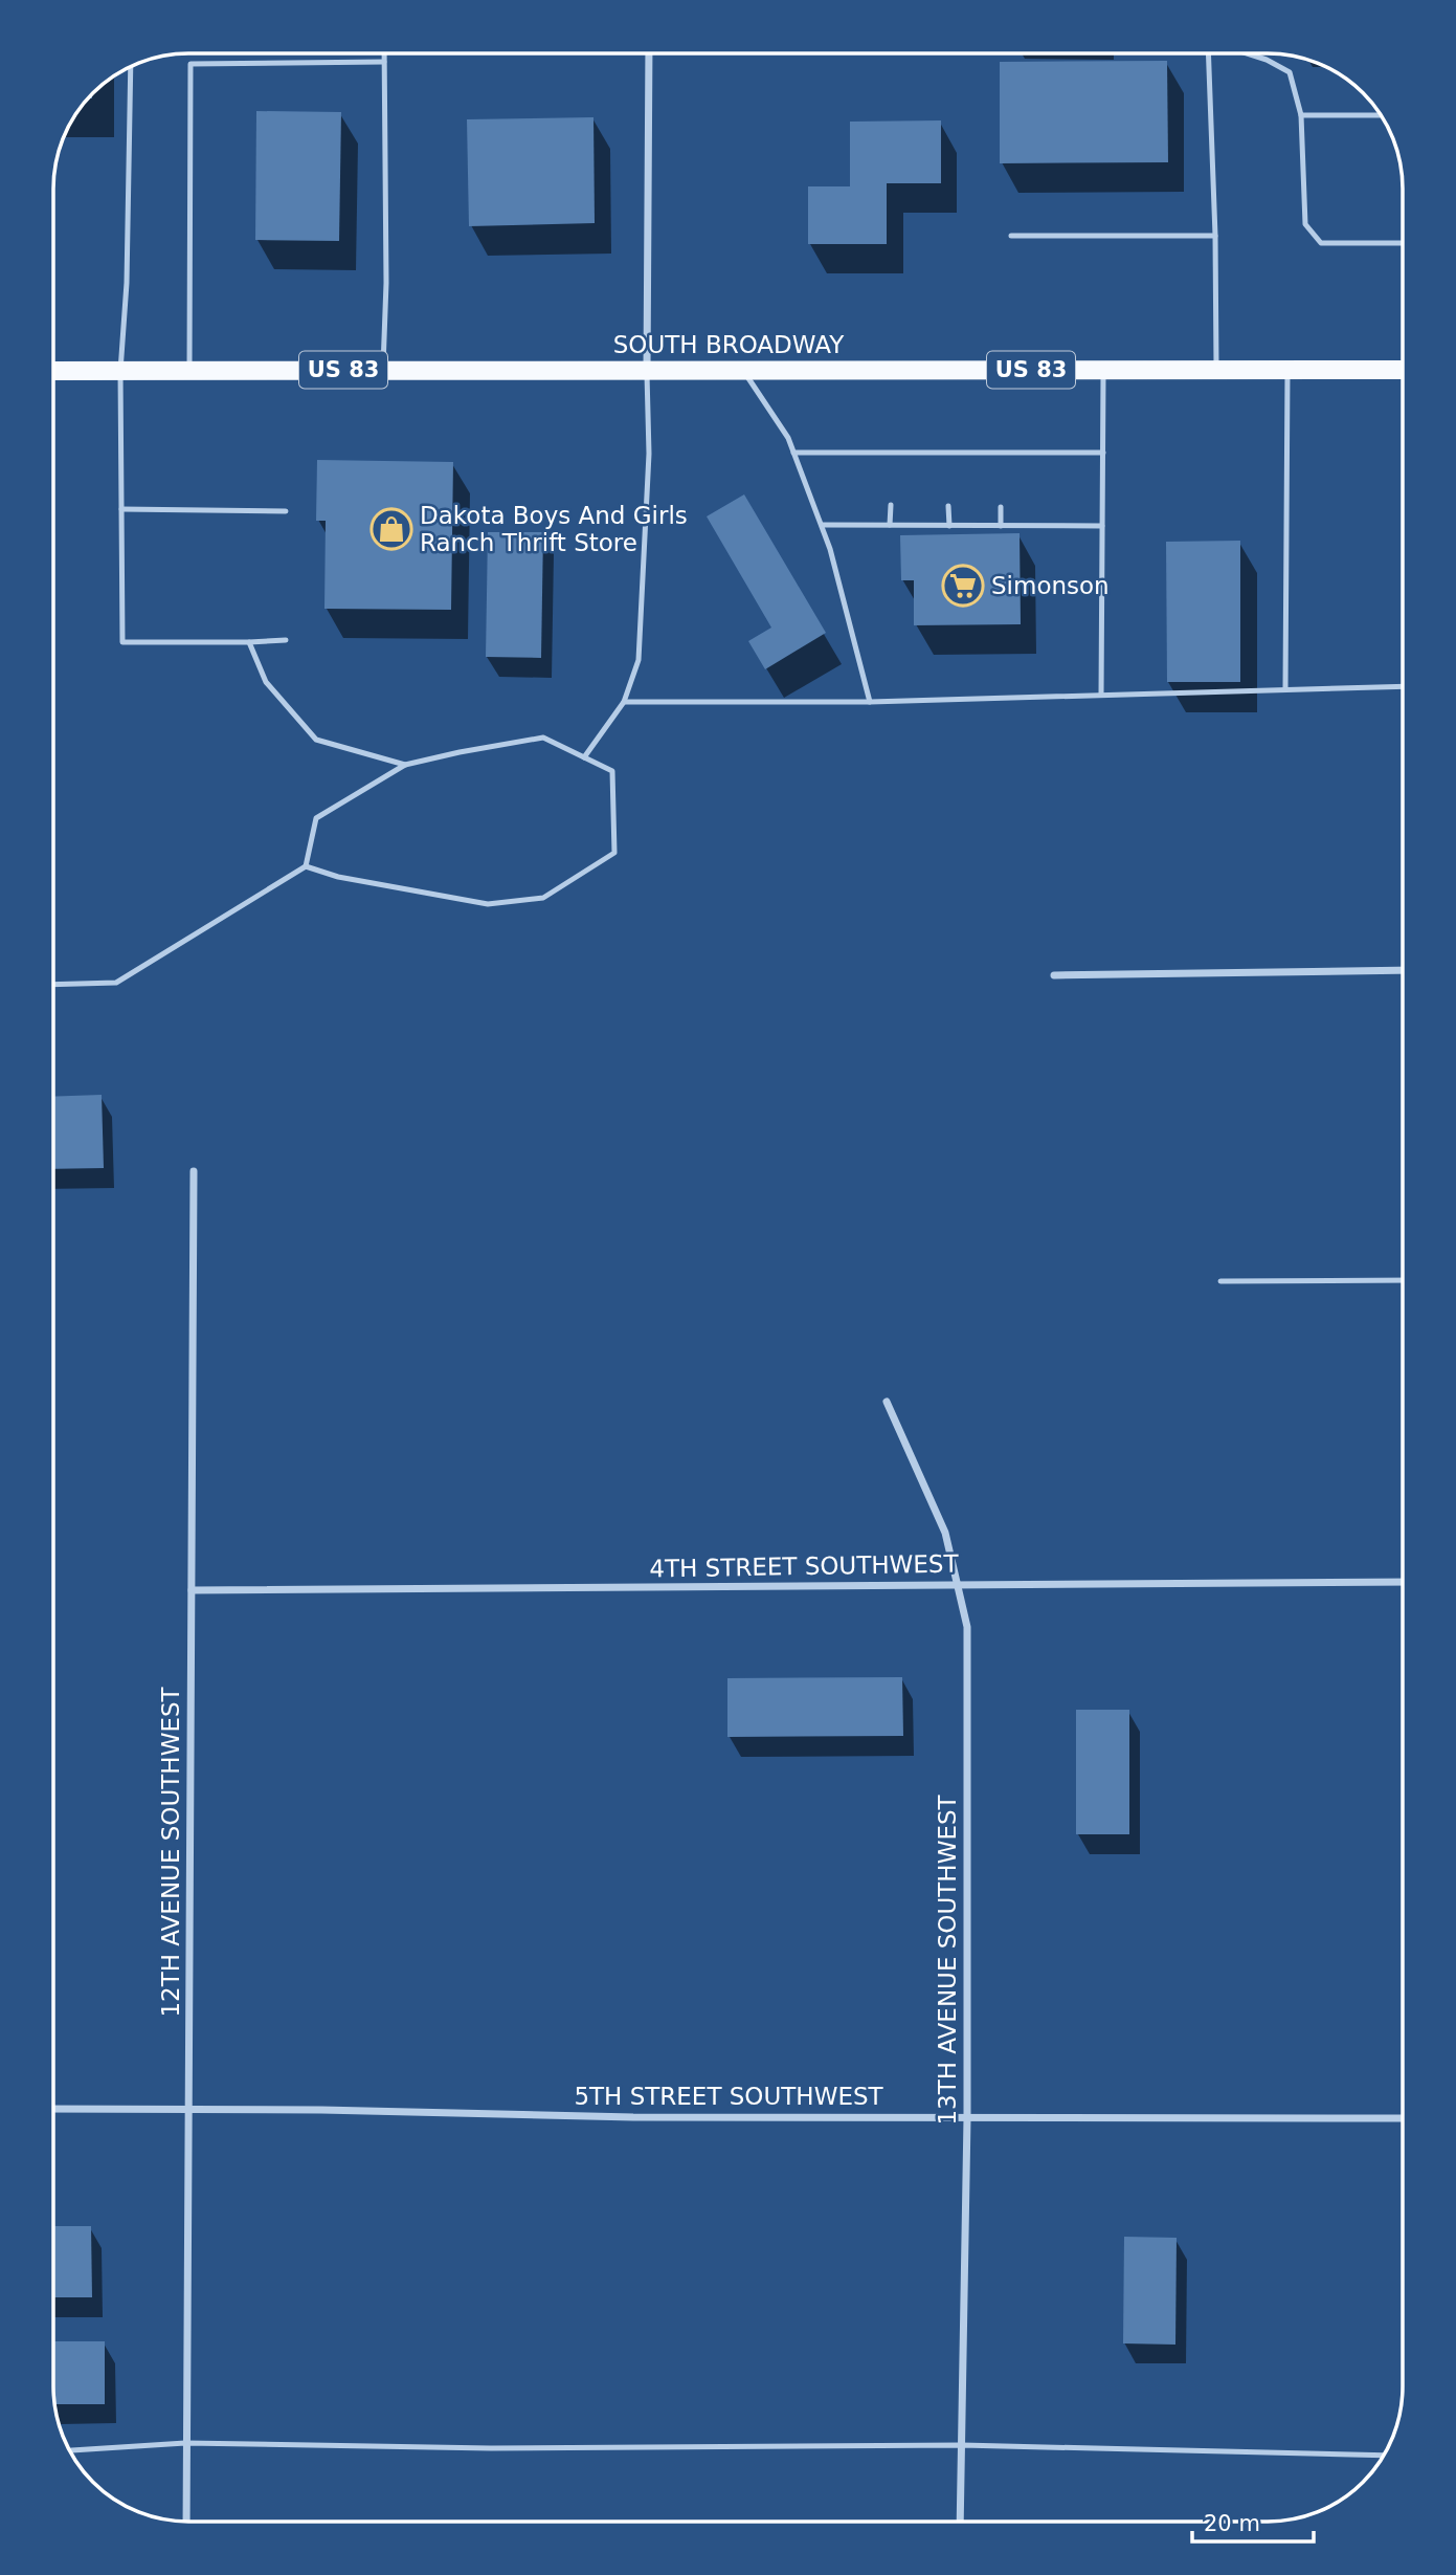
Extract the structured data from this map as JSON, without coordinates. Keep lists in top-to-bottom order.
{
  "streets": {
    "main road": ["SOUTH BROADWAY", "US 83"],
    "street": [
      "4TH STREET SOUTHWEST",
      "12TH AVENUE SOUTHWEST",
      "13TH AVENUE SOUTHWEST",
      "5TH STREET SOUTHWEST"
    ]
  },
  "crossings": [
    ["4TH STREET SOUTHWEST", "12TH AVENUE SOUTHWEST"],
    ["4TH STREET SOUTHWEST", "13TH AVENUE SOUTHWEST"],
    ["12TH AVENUE SOUTHWEST", "5TH STREET SOUTHWEST"],
    ["13TH AVENUE SOUTHWEST", "5TH STREET SOUTHWEST"]
  ],
  "places": {
    "shop": ["Dakota Boys And Girls Ranch Thrift Store"],
    "supermarket": ["Simonson"]
  },
  "scale_bar": "20 m"
}
